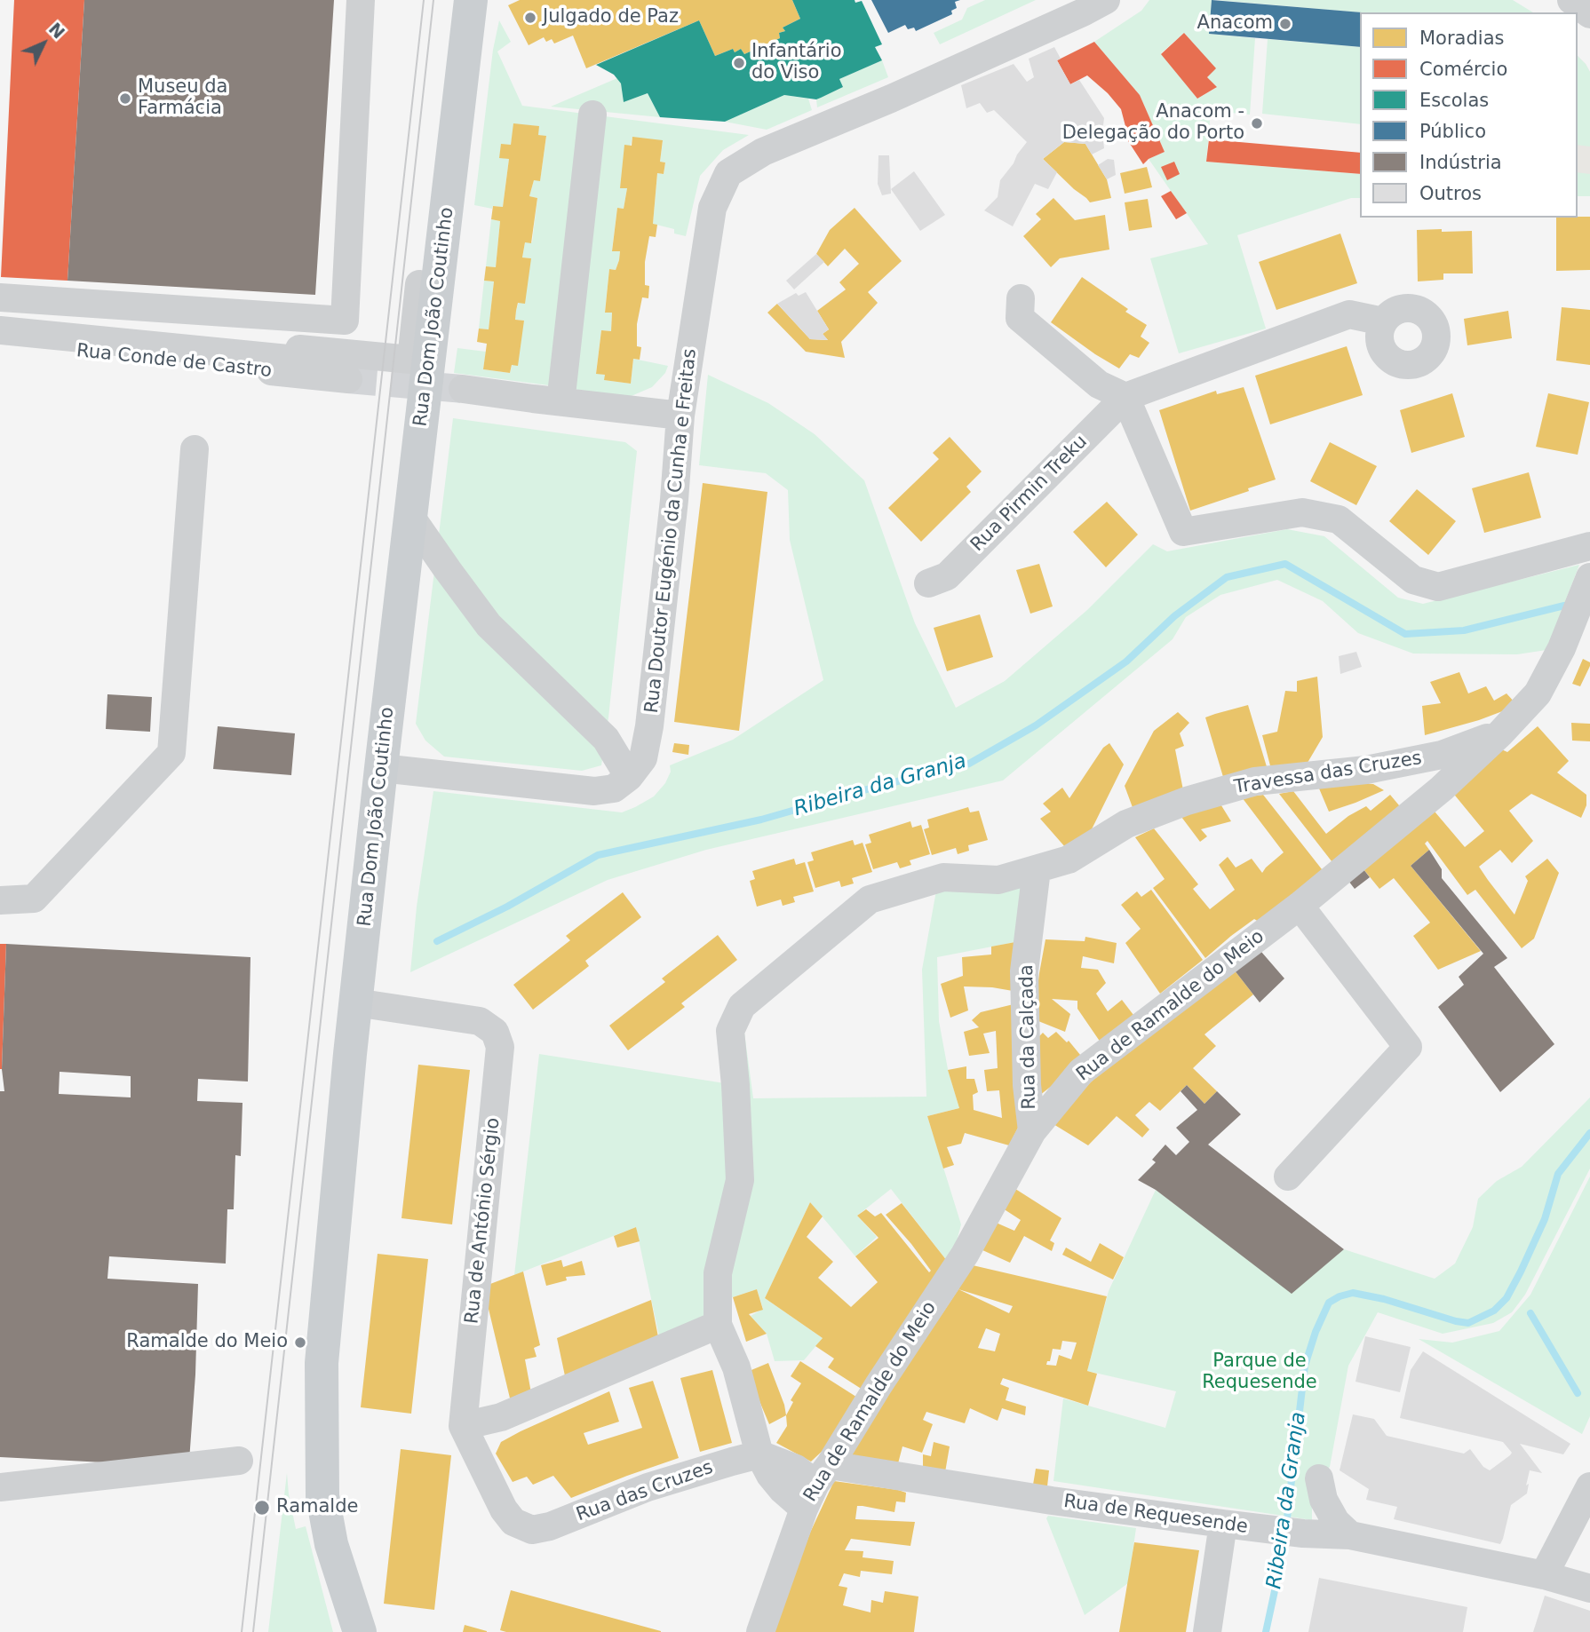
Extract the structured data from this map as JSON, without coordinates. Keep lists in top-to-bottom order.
{
  "streets": {
    "main road": ["Rua Dom João Coutinho"],
    "street": [
      "Rua Conde de Castro",
      "Rua Pirmin Treku",
      "Rua Doutor Eugénio da Cunha e Freitas",
      "Travessa das Cruzes",
      "Rua de Ramalde do Meio",
      "Rua da Calçada",
      "Rua de António Sérgio",
      "Rua das Cruzes",
      "Rua de Requesende"
    ]
  },
  "crossings": [
    ["Rua Dom João Coutinho", "Rua de António Sérgio"],
    ["Travessa das Cruzes", "Rua de Ramalde do Meio"],
    ["Travessa das Cruzes", "Rua da Calçada"],
    ["Travessa das Cruzes", "Rua das Cruzes"],
    ["Rua de Ramalde do Meio", "Rua da Calçada"],
    ["Rua de Ramalde do Meio", "Rua de Requesende"],
    ["Rua de António Sérgio", "Rua das Cruzes"]
  ],
  "water": ["Ribeira da Granja"],
  "parks": ["Parque de Requesende"],
  "places": [
    "Julgado de Paz",
    "Anacom",
    "Infantário do Viso",
    "Museu da Farmácia",
    "Anacom - Delegação do Porto",
    "Ramalde do Meio",
    "Ramalde"
  ],
  "legend": [
    "Moradias",
    "Comércio",
    "Escolas",
    "Público",
    "Indústria",
    "Outros"
  ],
  "north": "top right"
}
